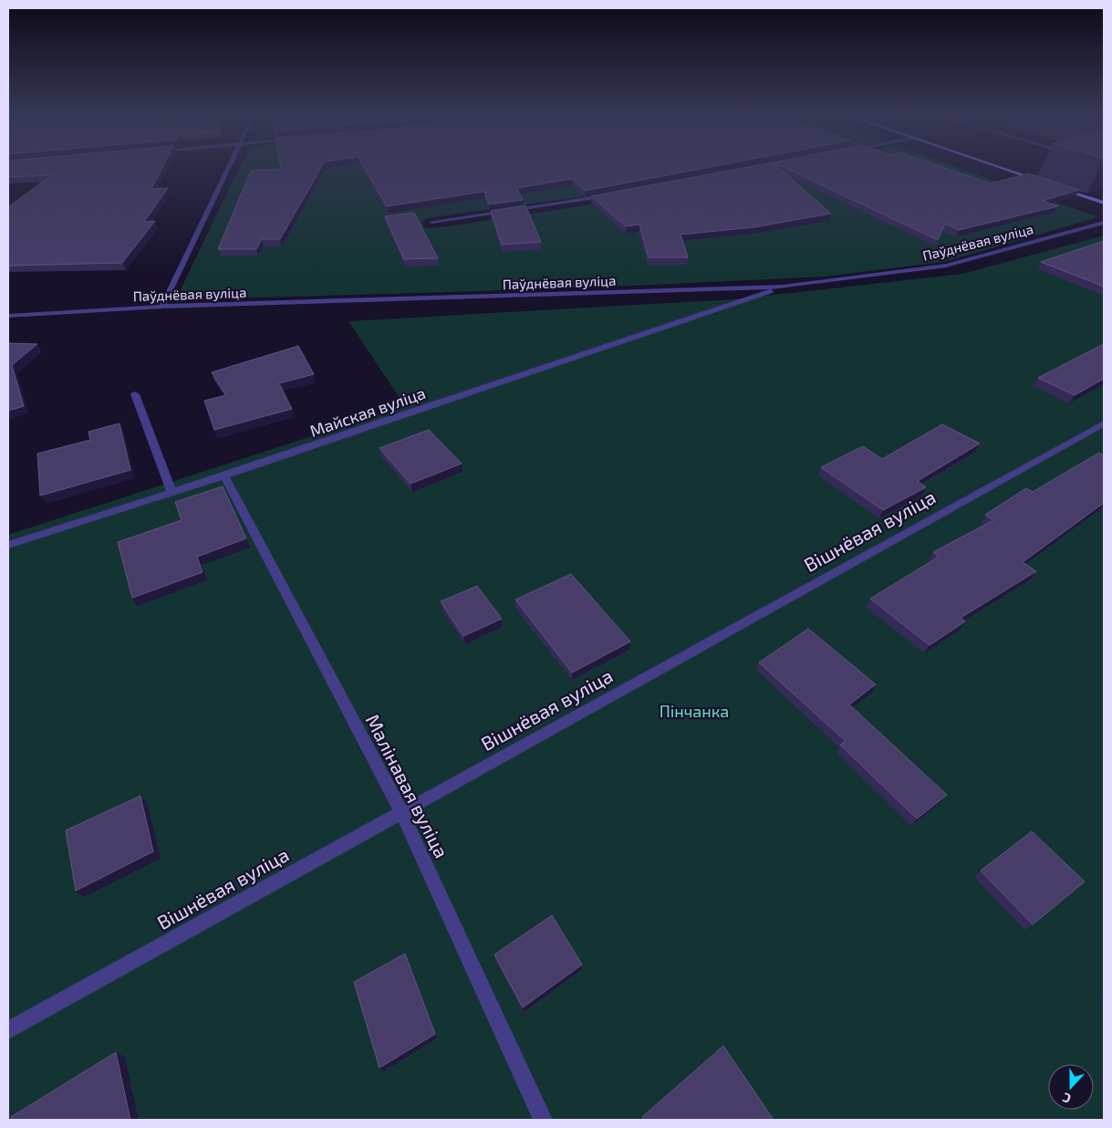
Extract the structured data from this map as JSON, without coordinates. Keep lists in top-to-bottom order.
{
  "streets": {
    "street": [
      "Паўднёвая вуліца",
      "Майская вуліца",
      "Вішнёвая вуліца",
      "Малінавая вуліца"
    ]
  },
  "crossings": [
    ["Паўднёвая вуліца", "Майская вуліца"],
    ["Майская вуліца", "Малінавая вуліца"],
    ["Вішнёвая вуліца", "Малінавая вуліца"]
  ],
  "parks": ["Пінчанка"],
  "north": "bottom"
}
